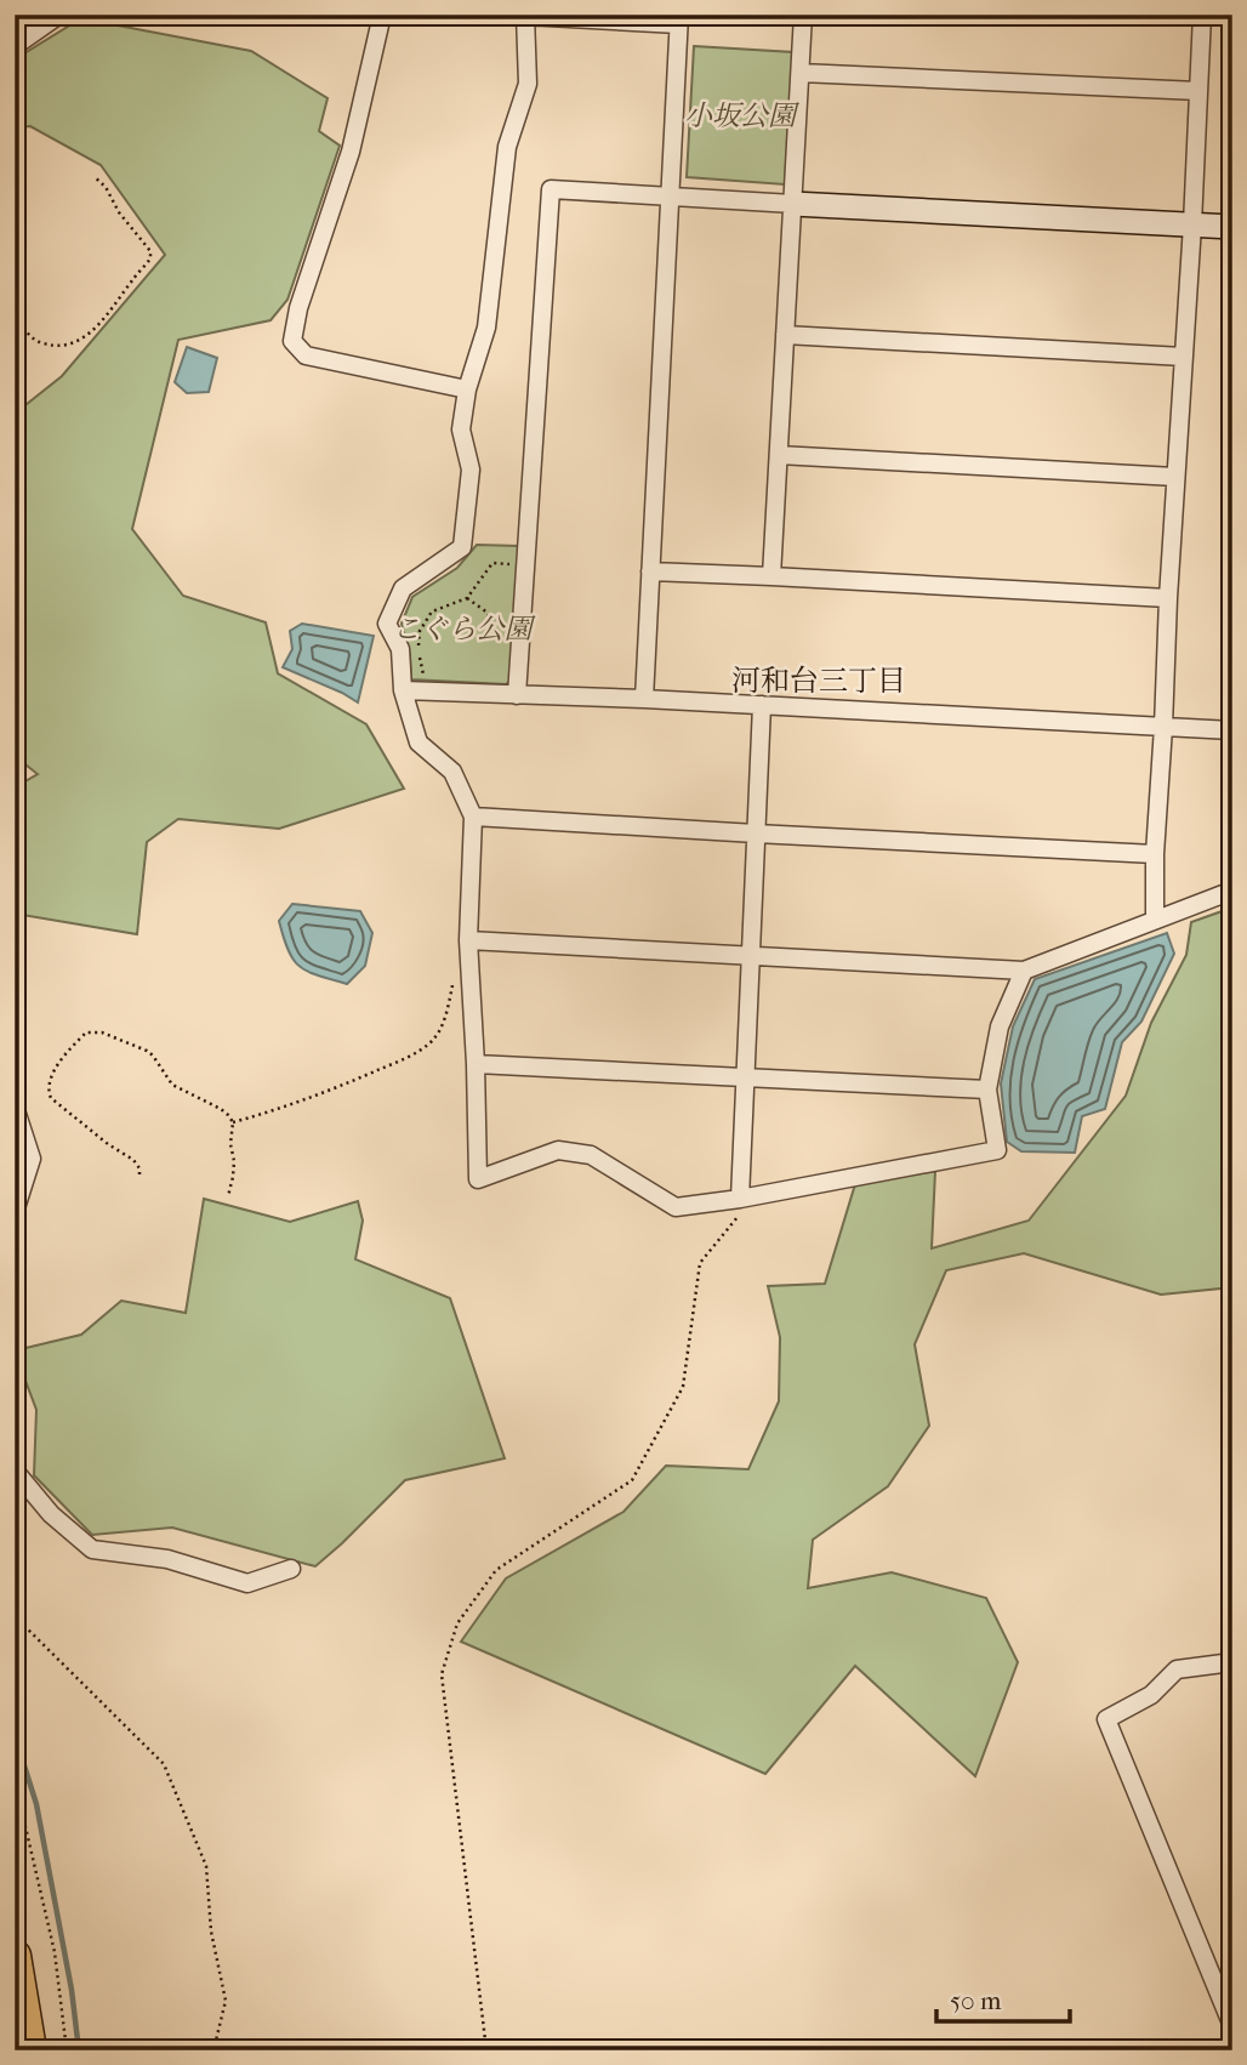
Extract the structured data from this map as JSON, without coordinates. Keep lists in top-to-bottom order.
{
  "districts": ["河和台三丁目"],
  "parks": ["小坂公園", "こぐら公園"],
  "scale_bar": "50 m"
}
